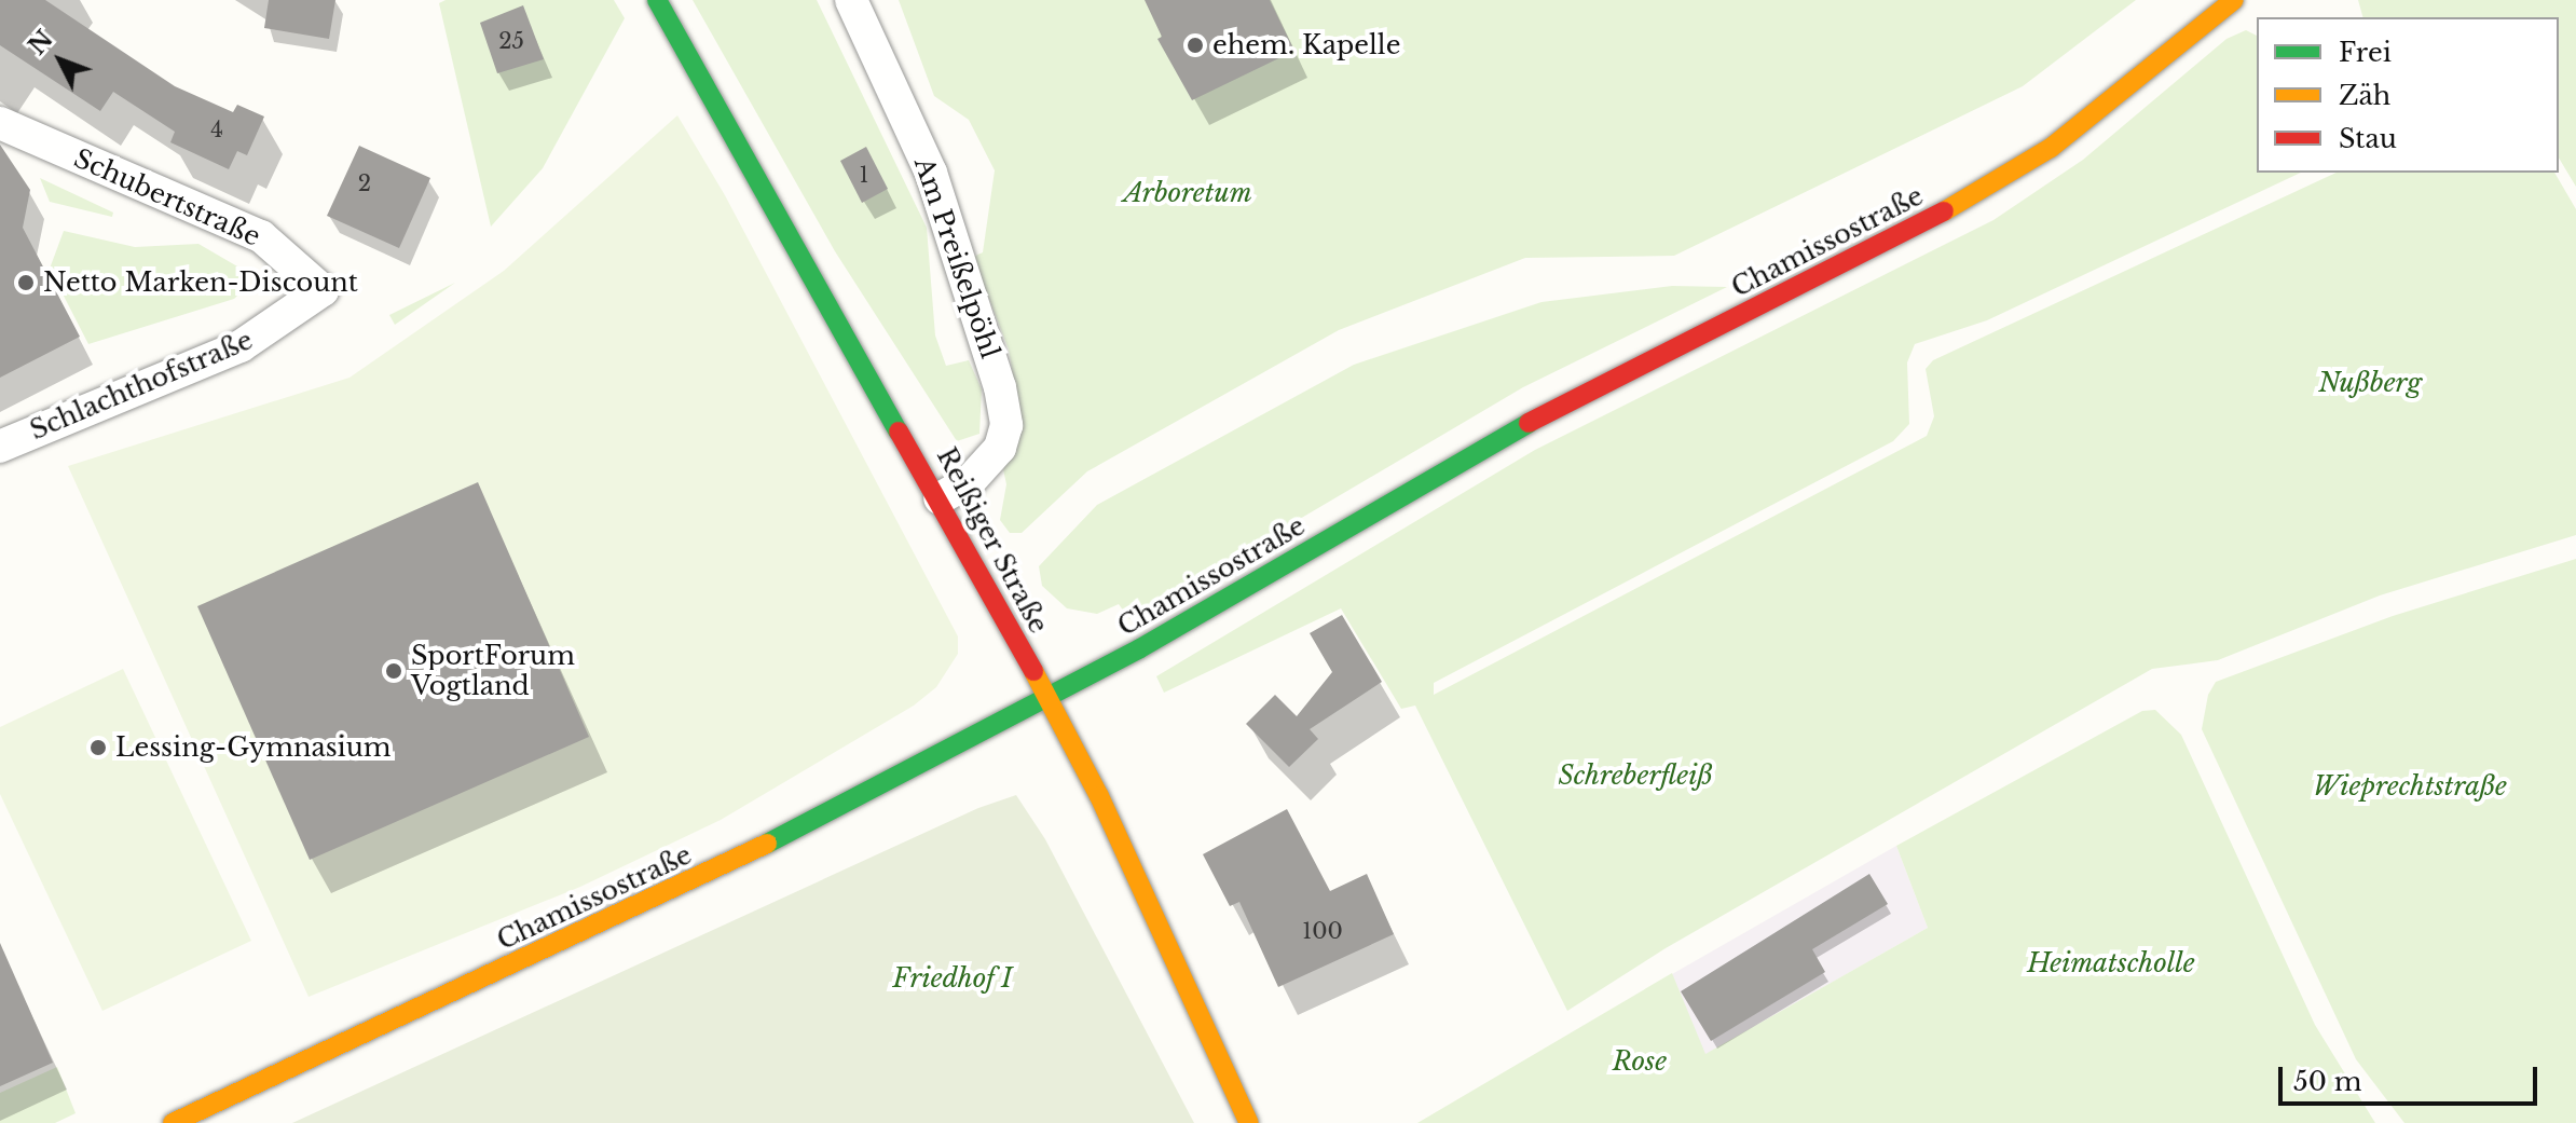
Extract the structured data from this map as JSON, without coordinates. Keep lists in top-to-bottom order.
{
  "streets": {
    "street": [
      "Schubertstraße",
      "Chamissostraße",
      "Am Preißelpöhl",
      "Schlachthofstraße",
      "Reißiger Straße"
    ]
  },
  "crossings": [
    ["Schubertstraße", "Schlachthofstraße"],
    ["Chamissostraße", "Reißiger Straße"],
    ["Am Preißelpöhl", "Reißiger Straße"]
  ],
  "parks": [
    "Arboretum",
    "Nußberg",
    "Schreberfleiß",
    "Wieprechtstraße",
    "Heimatscholle",
    "Friedhof I",
    "Rose"
  ],
  "places": [
    "ehem. Kapelle",
    "Netto Marken-Discount",
    "SportForum Vogtland",
    "Lessing-Gymnasium"
  ],
  "house_numbers": [
    "25",
    "4",
    "1",
    "2",
    "100"
  ],
  "legend": ["Frei", "Zäh", "Stau"],
  "scale_bar": "50 m",
  "north": "top left"
}
